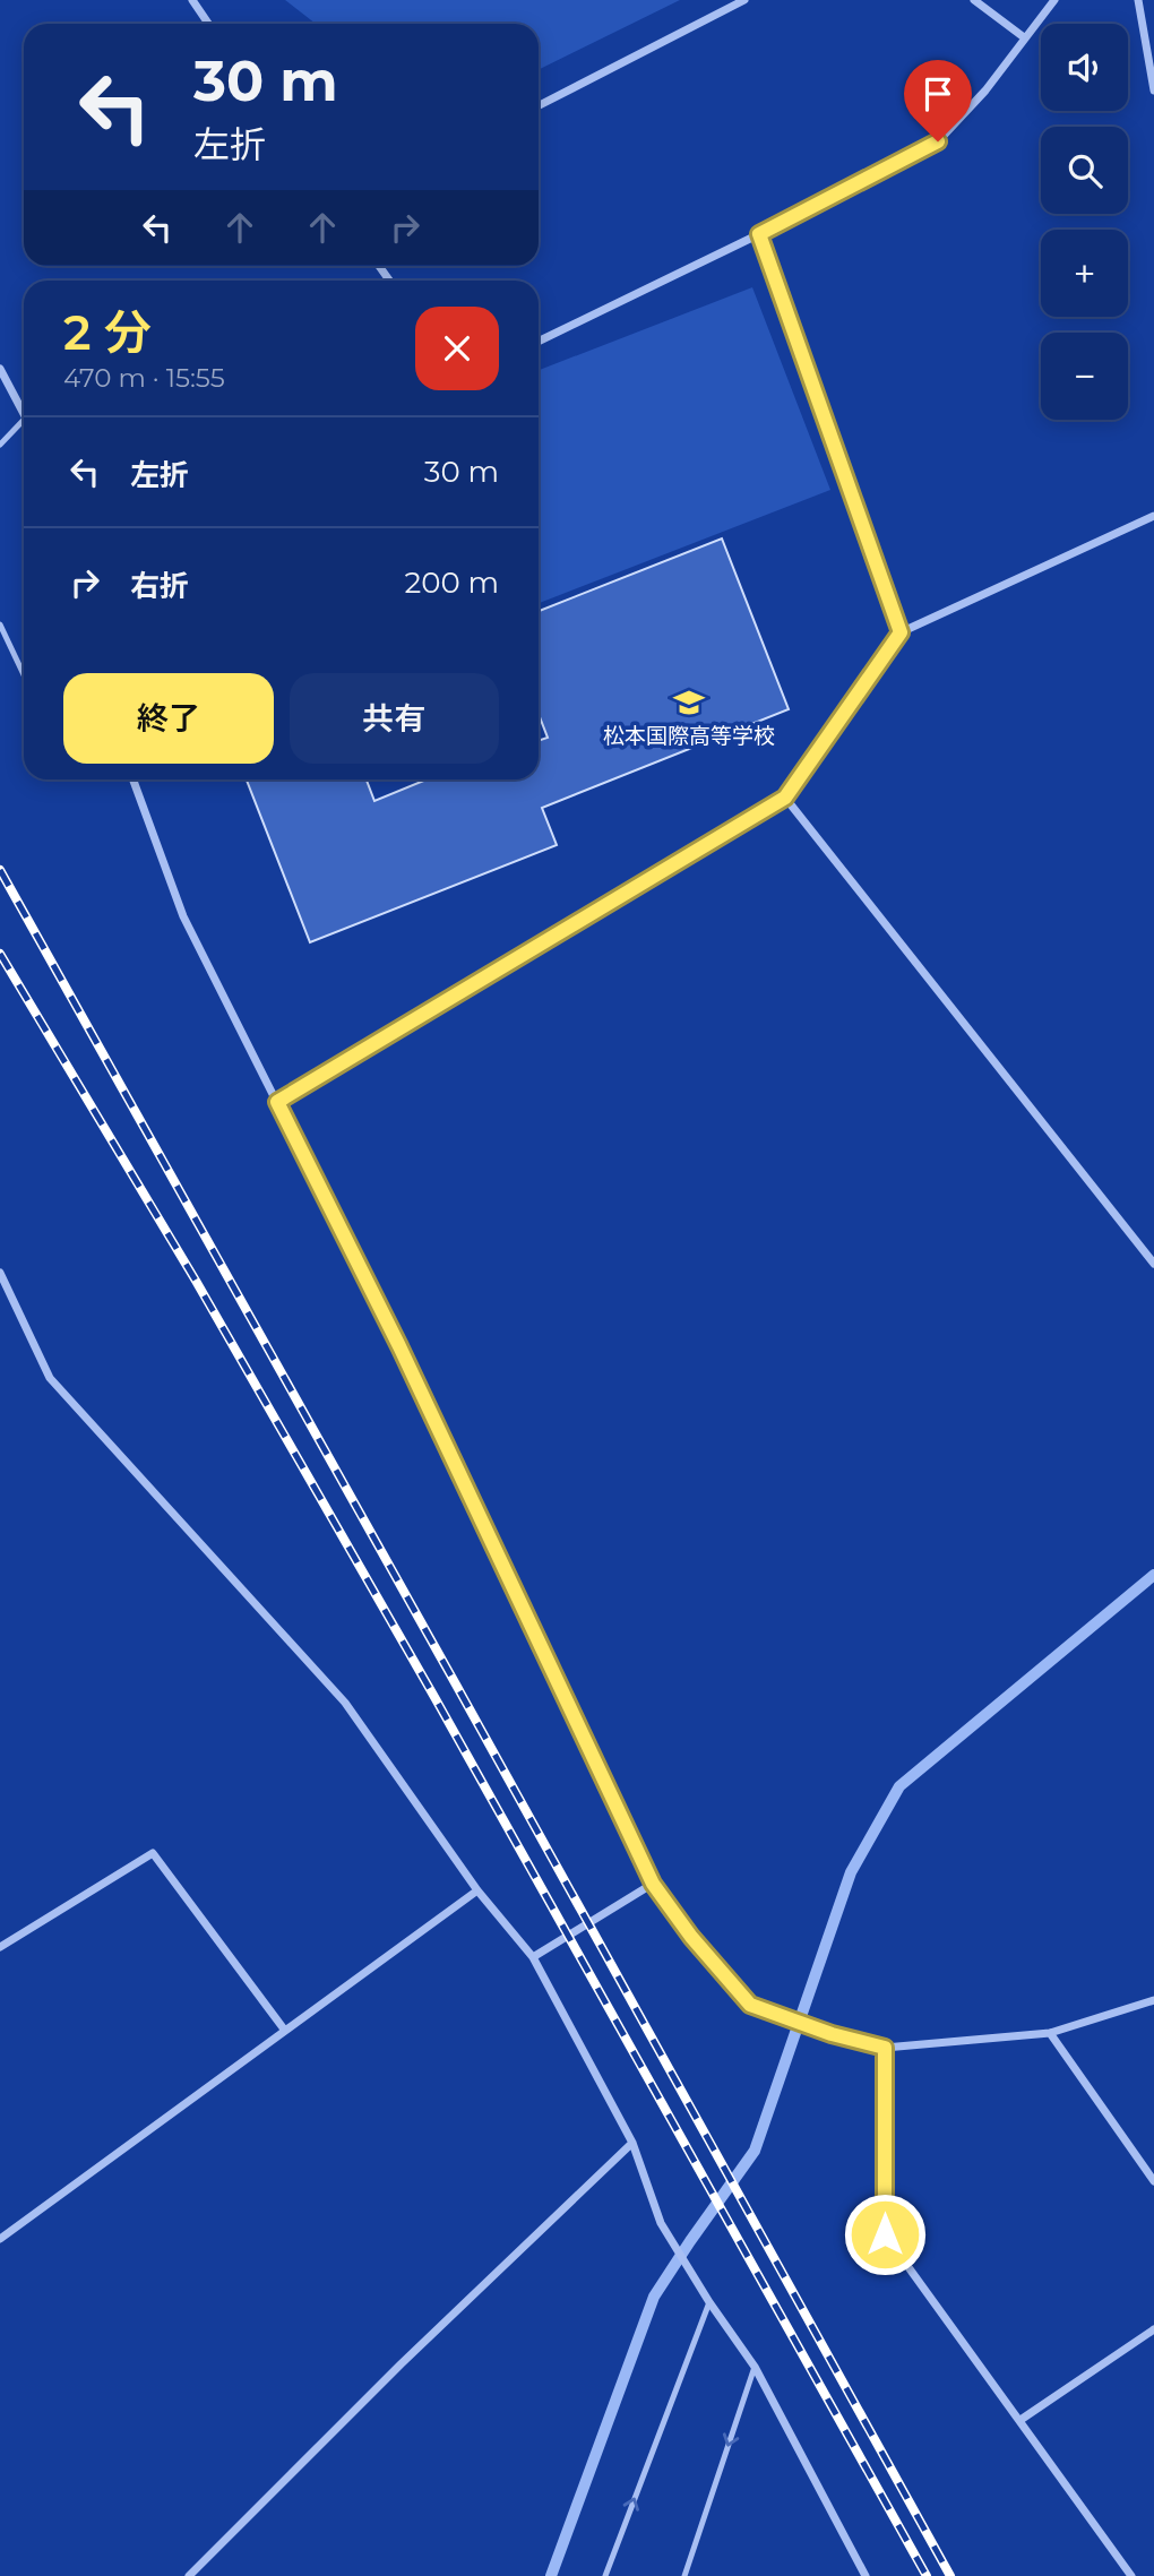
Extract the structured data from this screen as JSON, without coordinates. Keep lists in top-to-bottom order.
{
  "places": {
    "school or university": ["松本国際高等学校"]
  },
  "page": {
    "map_buttons": ["+", "−"],
    "turn": ["30 m", "左折"],
    "heading": ["2 分", "470 m · 15:55"],
    "list": [
      {
        "name": "左折",
        "value": "30 m"
      },
      {
        "name": "右折",
        "value": "200 m"
      }
    ],
    "buttons": ["終了", "共有"]
  }
}
